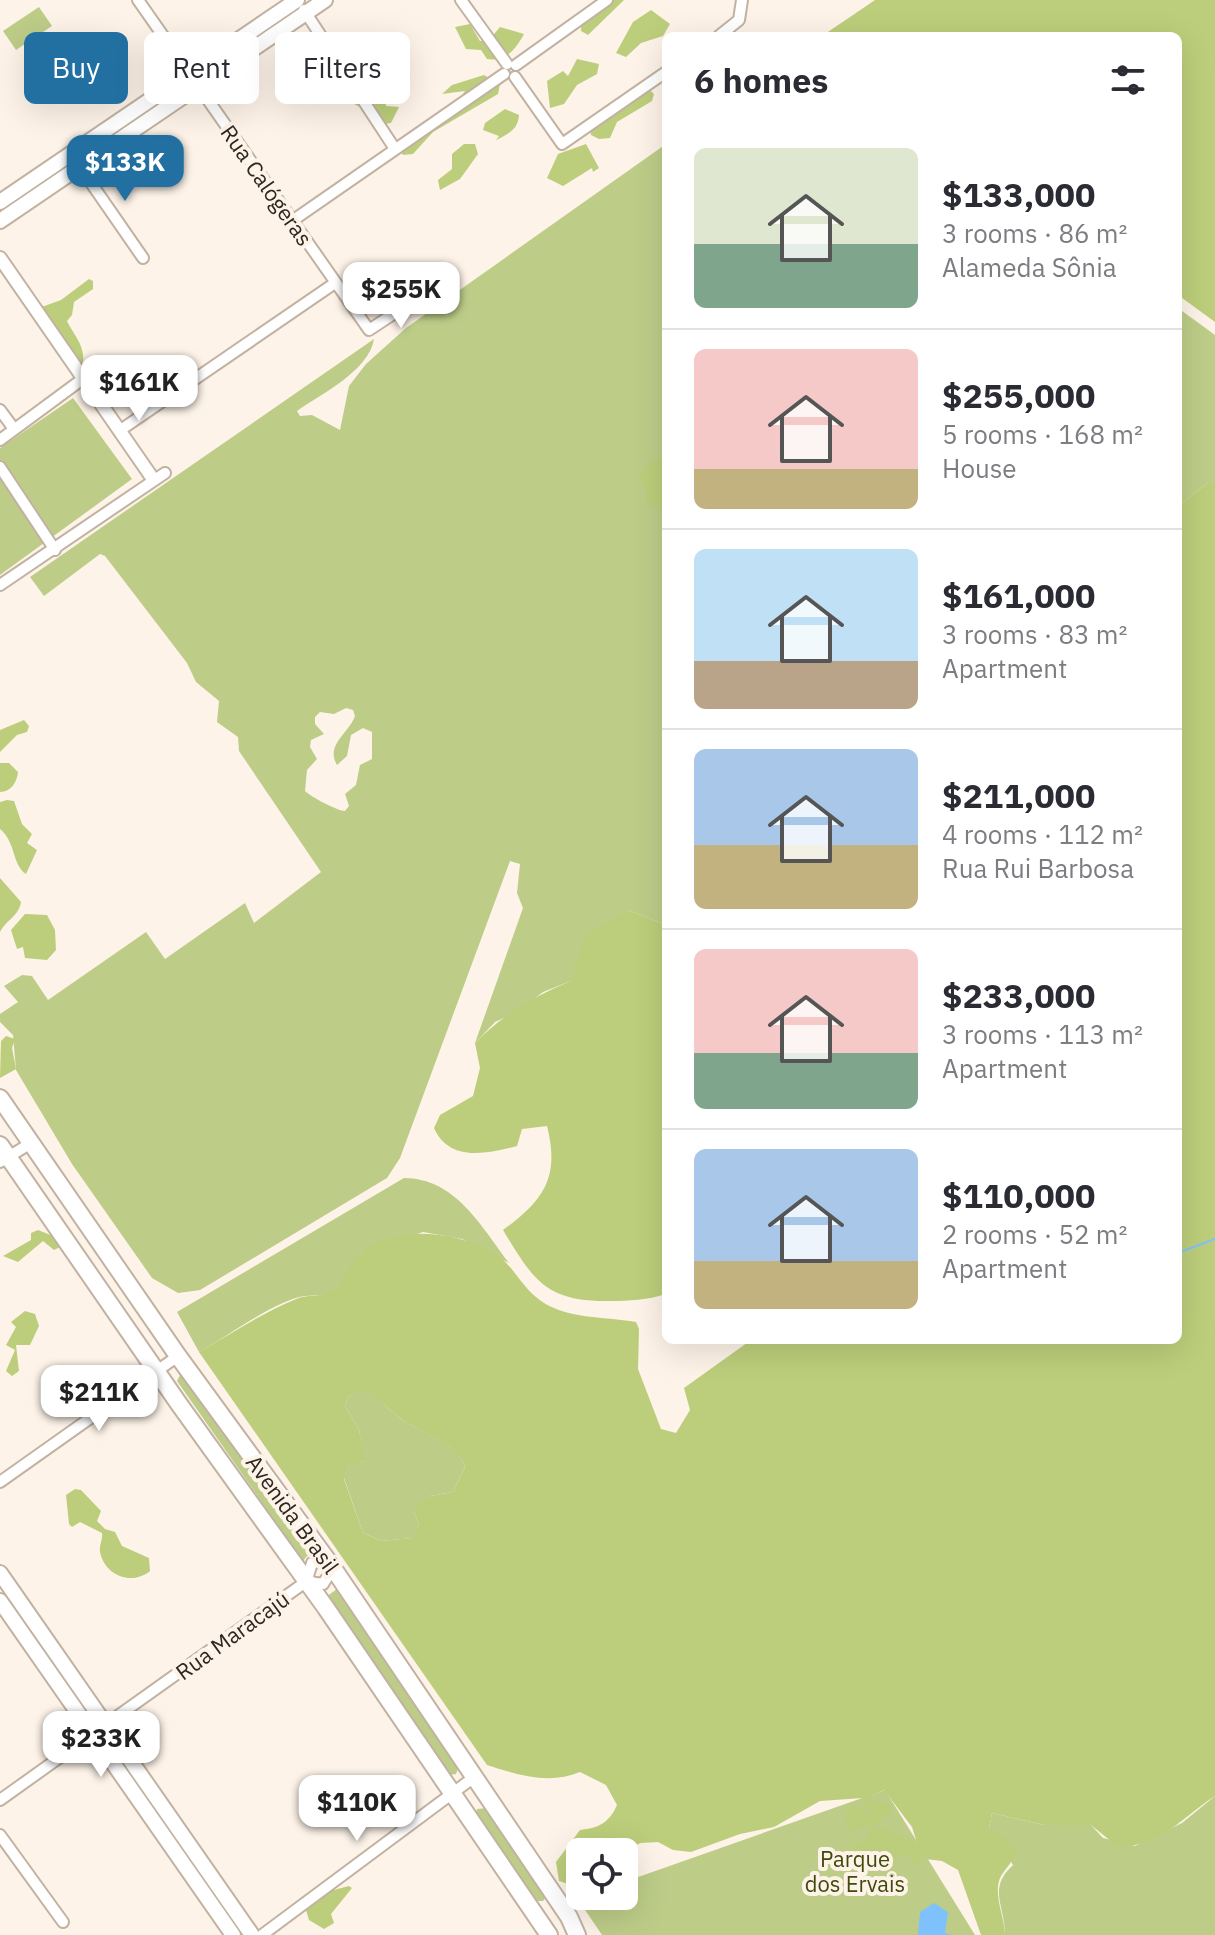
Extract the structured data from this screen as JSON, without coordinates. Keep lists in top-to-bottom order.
{
  "streets": {
    "main road": ["Avenida Brasil"],
    "street": ["Rua Calógeras", "Rua Maracajú"]
  },
  "crossings": [
    ["Avenida Brasil", "Rua Maracajú"]
  ],
  "parks": ["Parque dos Ervais"],
  "page": {
    "chip": ["Buy", "Rent", "Filters"],
    "heading": "6 homes",
    "list": [
      {
        "name": "$133,000",
        "note": "3 rooms · 86 m² · Alameda Sônia"
      },
      {
        "name": "$255,000",
        "note": "5 rooms · 168 m² · House"
      },
      {
        "name": "$161,000",
        "note": "3 rooms · 83 m² · Apartment"
      },
      {
        "name": "$211,000",
        "note": "4 rooms · 112 m² · Rua Rui Barbosa"
      },
      {
        "name": "$233,000",
        "note": "3 rooms · 113 m² · Apartment"
      },
      {
        "name": "$110,000",
        "note": "2 rooms · 52 m² · Apartment"
      }
    ],
    "price": [
      "$133K",
      "$255K",
      "$161K",
      "$211K",
      "$233K",
      "$110K"
    ]
  }
}
